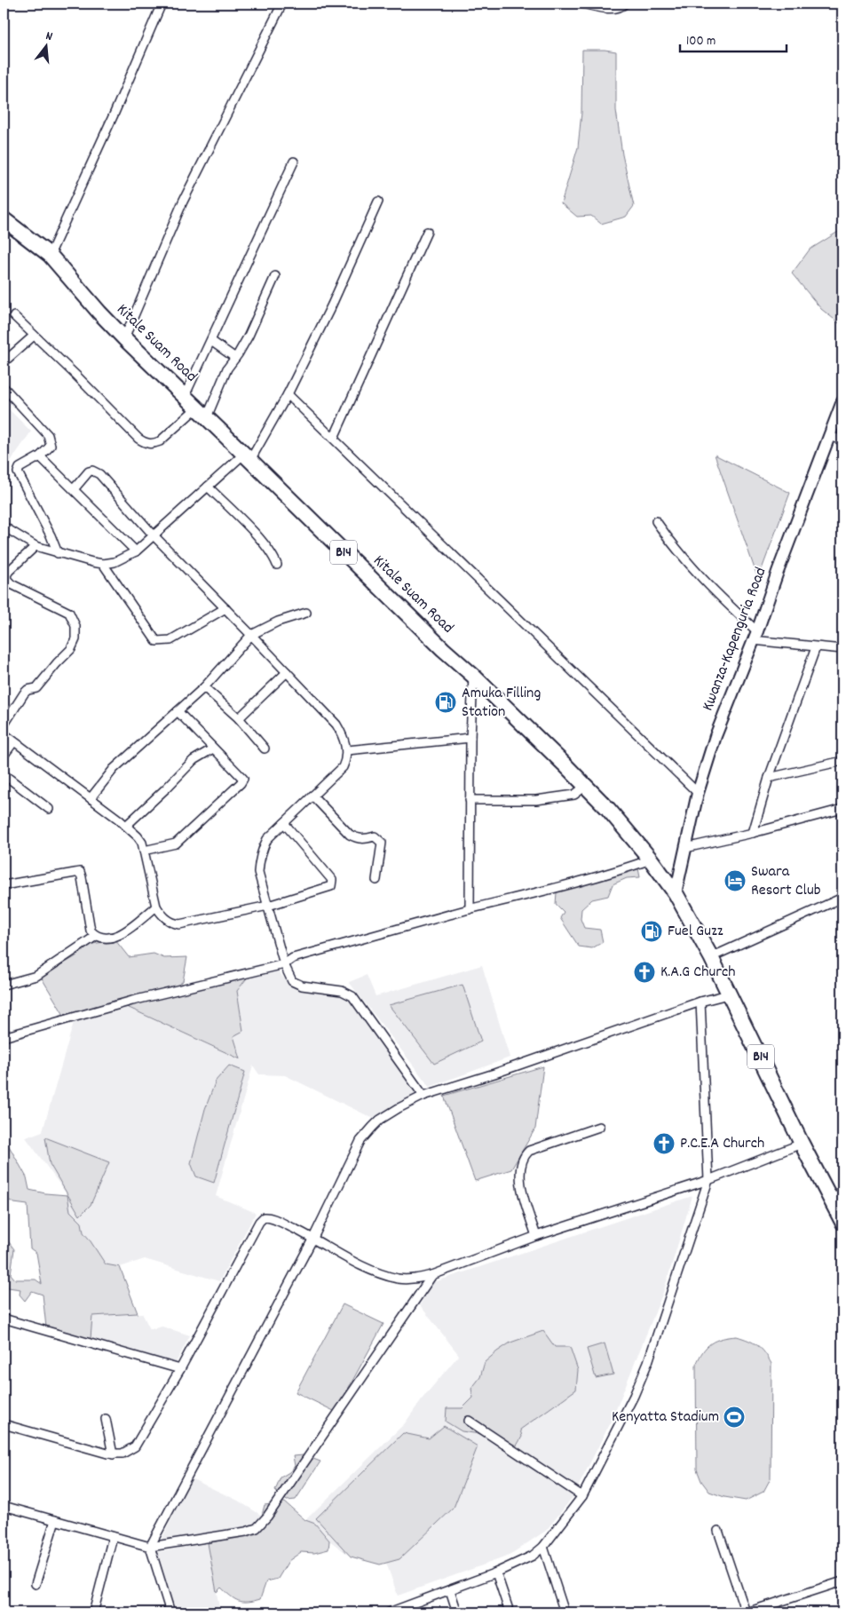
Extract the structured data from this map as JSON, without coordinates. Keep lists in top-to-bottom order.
{
  "streets": {
    "highway": ["Kitale Suam Road", "B14"],
    "street": ["Kwanza-Kapenguria Road"]
  },
  "crossings": [
    ["Kitale Suam Road", "B14"],
    ["Kitale Suam Road", "Kwanza-Kapenguria Road"],
    ["B14", "Kwanza-Kapenguria Road"]
  ],
  "places": {
    "fuel station": ["Amuka Filling Station", "Fuel Guzz"],
    "hotel": ["Swara Resort Club"],
    "church": ["K.A.G Church", "P.C.E.A Church"],
    "sports": ["Kenyatta Stadium"]
  },
  "scale_bar": "100 m",
  "north": "top"
}
